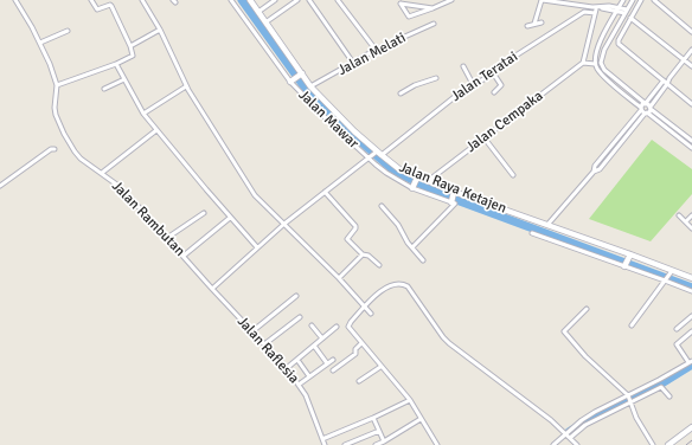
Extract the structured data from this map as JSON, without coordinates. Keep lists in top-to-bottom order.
{
  "streets": {
    "street": [
      "Jalan Melati",
      "Jalan Teratai",
      "Jalan Mawar",
      "Jalan Cempaka",
      "Jalan Raya Ketajen",
      "Jalan Rambutan",
      "Jalan Raflesia"
    ]
  },
  "crossings": [
    ["Jalan Melati", "Jalan Raya Ketajen"],
    ["Jalan Teratai", "Jalan Cempaka"],
    ["Jalan Teratai", "Jalan Raya Ketajen"],
    ["Jalan Mawar", "Jalan Raya Ketajen"],
    ["Jalan Cempaka", "Jalan Raya Ketajen"],
    ["Jalan Rambutan", "Jalan Raflesia"]
  ]
}
